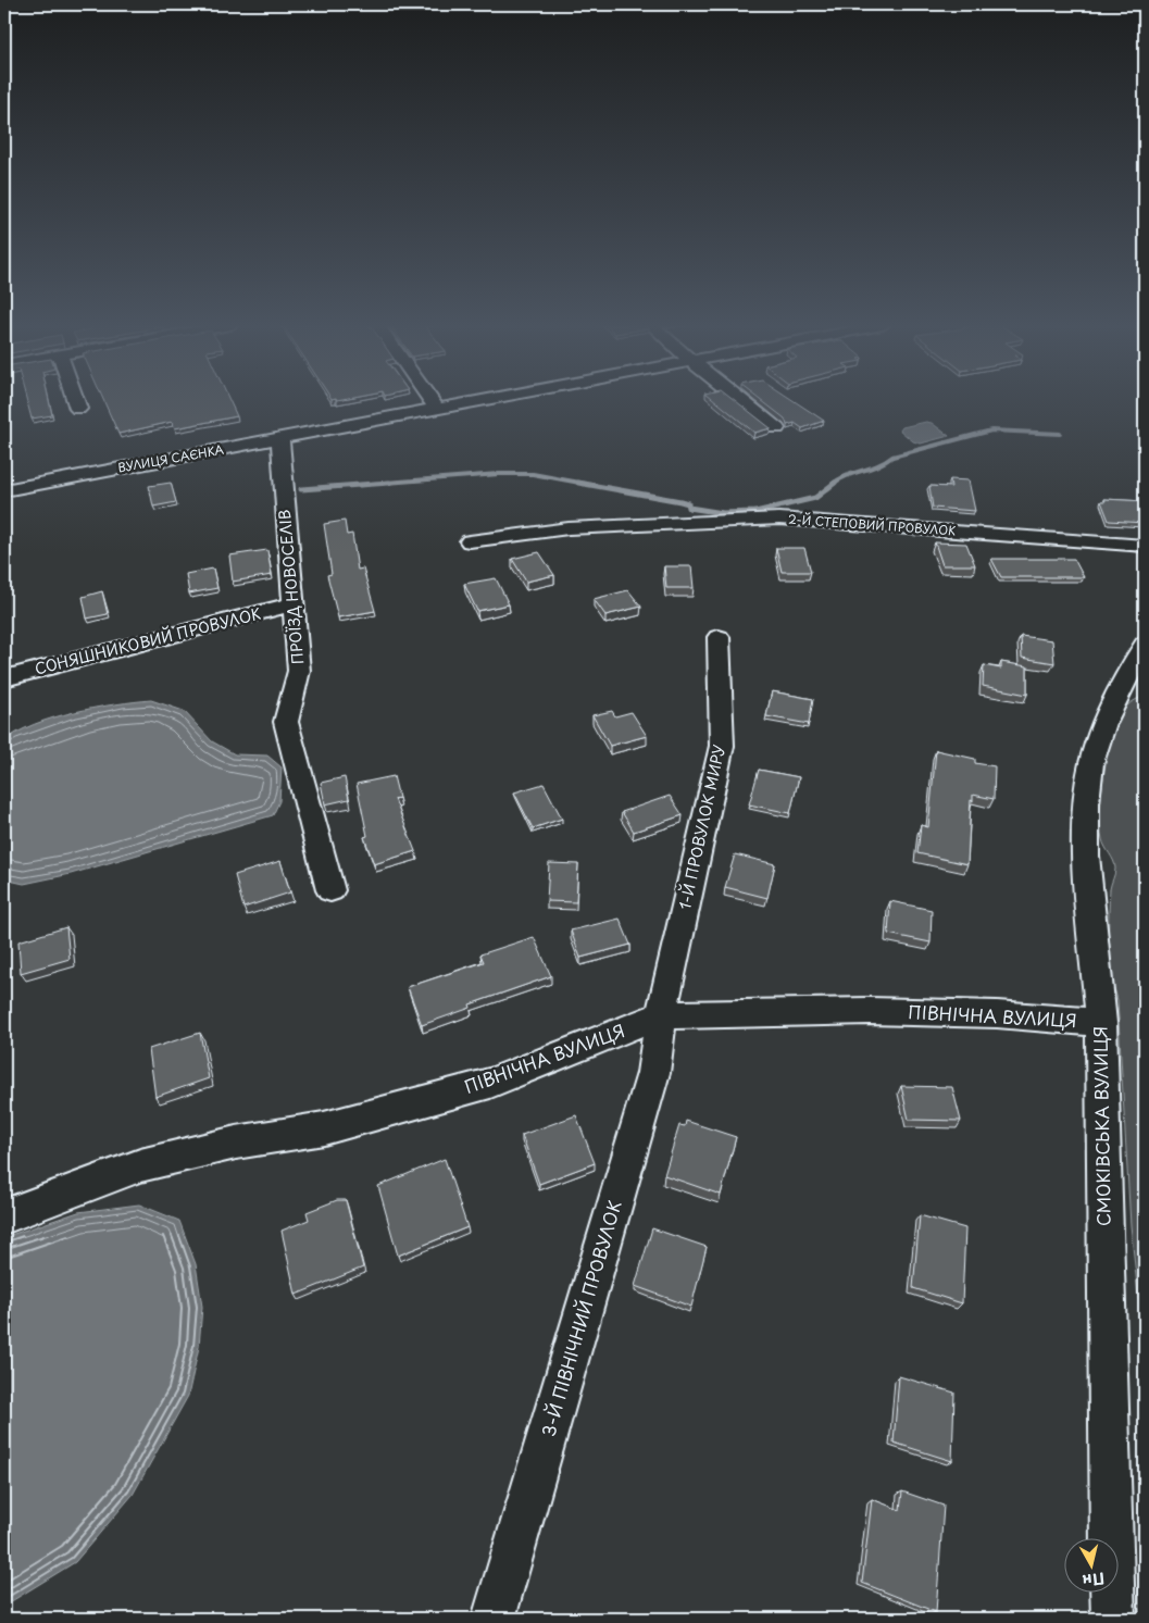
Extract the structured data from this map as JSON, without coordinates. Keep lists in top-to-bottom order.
{
  "streets": {
    "street": [
      "ВУЛИЦЯ САЄНКА",
      "2-Й СТЕПОВИЙ ПРОВУЛОК",
      "ПРОЇЗД НОВОСЕЛІВ",
      "СОНЯШНИКОВИЙ ПРОВУЛОК",
      "1-Й ПРОВУЛОК МИРУ",
      "ПІВНІЧНА ВУЛИЦЯ",
      "СМОКІВСЬКА ВУЛИЦЯ",
      "3-Й ПІВНІЧНИЙ ПРОВУЛОК"
    ]
  },
  "crossings": [
    ["ВУЛИЦЯ САЄНКА", "ПРОЇЗД НОВОСЕЛІВ"],
    ["ПРОЇЗД НОВОСЕЛІВ", "СОНЯШНИКОВИЙ ПРОВУЛОК"],
    ["1-Й ПРОВУЛОК МИРУ", "ПІВНІЧНА ВУЛИЦЯ"],
    ["1-Й ПРОВУЛОК МИРУ", "3-Й ПІВНІЧНИЙ ПРОВУЛОК"],
    ["ПІВНІЧНА ВУЛИЦЯ", "СМОКІВСЬКА ВУЛИЦЯ"],
    ["ПІВНІЧНА ВУЛИЦЯ", "3-Й ПІВНІЧНИЙ ПРОВУЛОК"]
  ],
  "north": "bottom"
}
